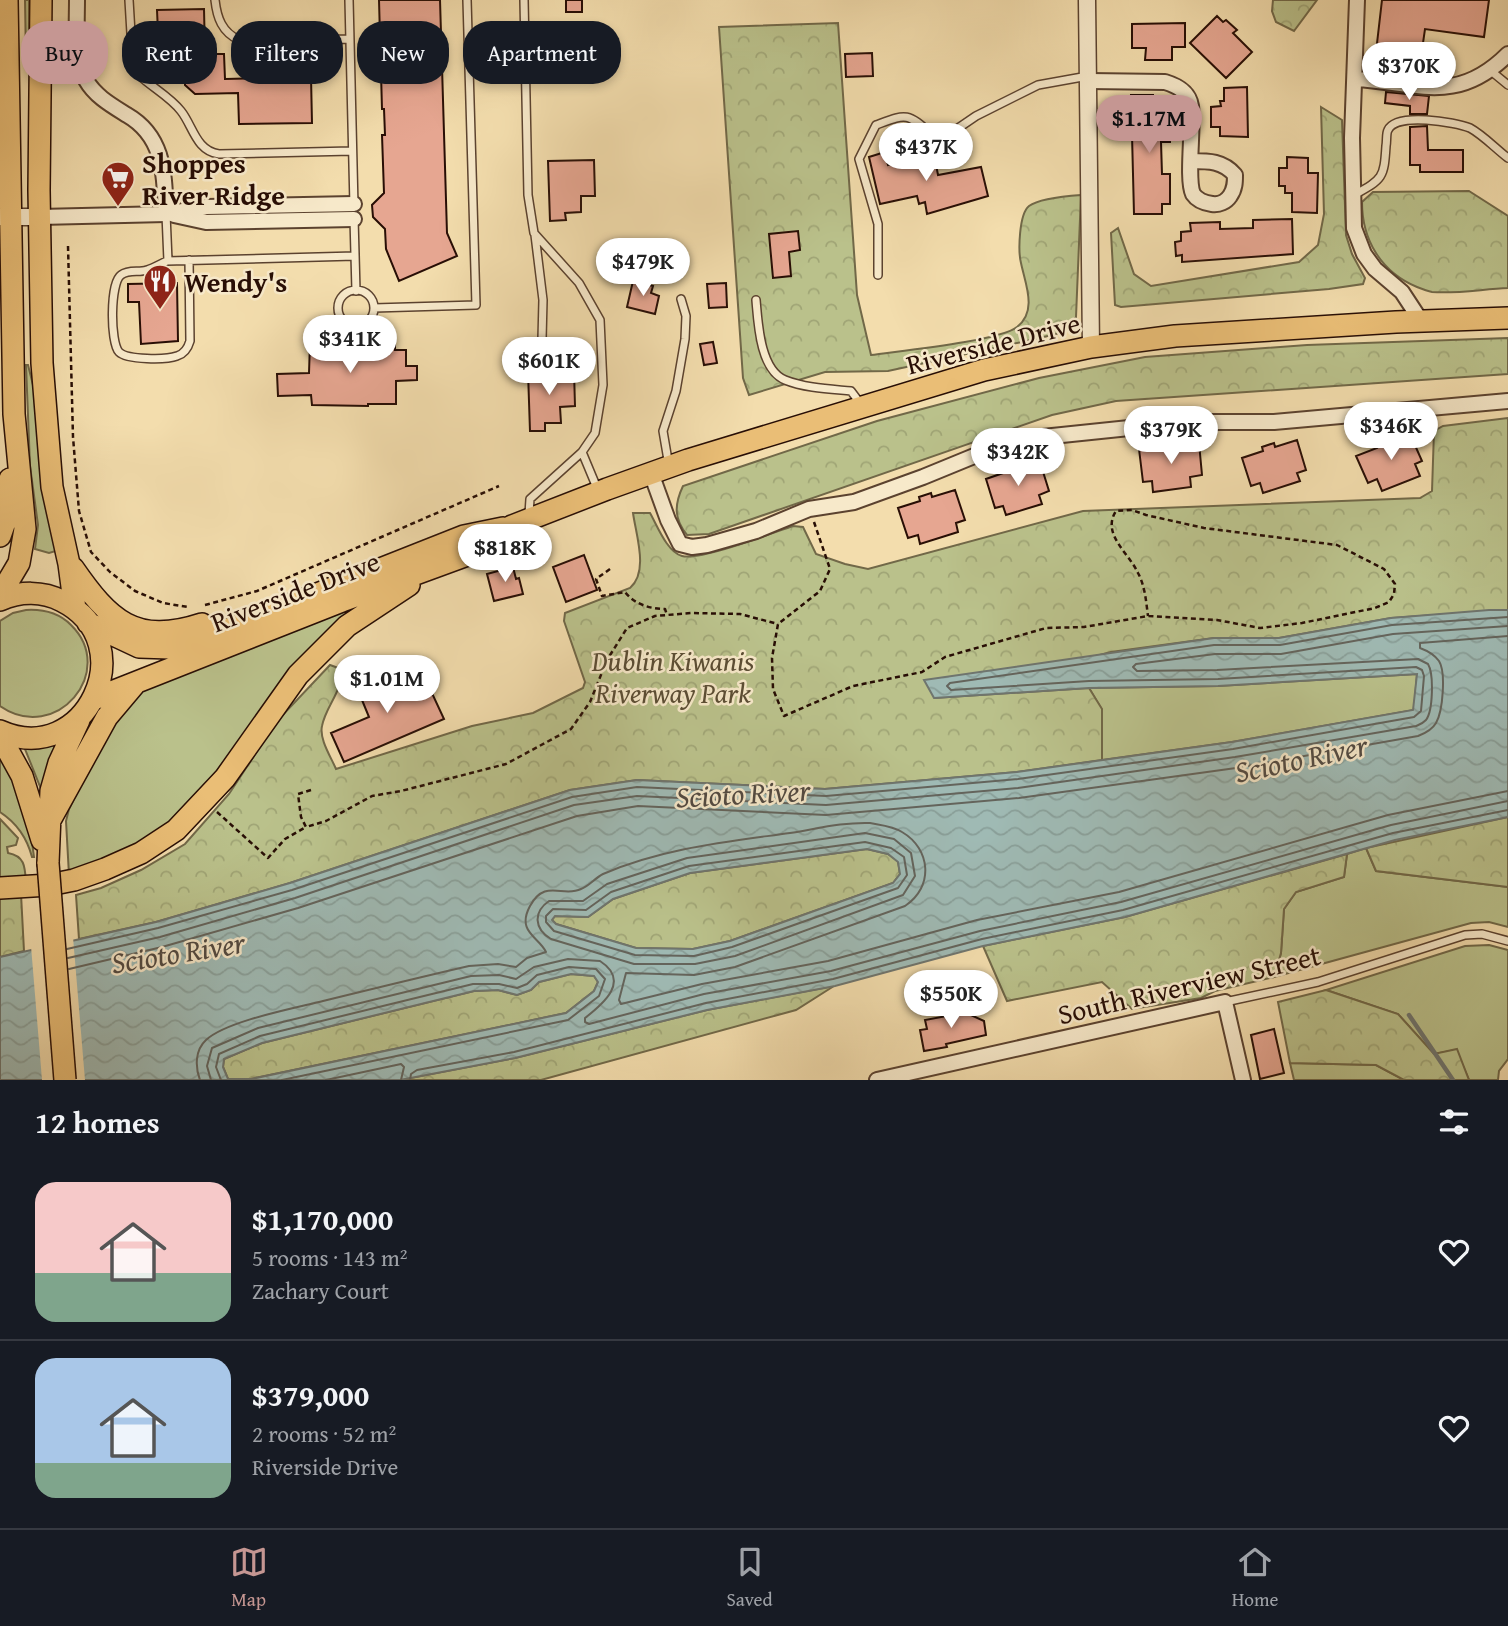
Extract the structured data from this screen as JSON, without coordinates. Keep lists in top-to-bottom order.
{
  "streets": {
    "main road": ["Riverside Drive"],
    "street": ["South Riverview Street"]
  },
  "water": ["Scioto River"],
  "parks": ["Dublin Kiwanis Riverway Park"],
  "places": {
    "supermarket": ["Shoppes River Ridge"],
    "restaurant": ["Wendy's"]
  },
  "page": {
    "chip": [
      "Buy",
      "Rent",
      "Filters",
      "New",
      "Apartment"
    ],
    "price": [
      "$370K",
      "$1.17M",
      "$437K",
      "$479K",
      "$341K",
      "$601K",
      "$346K",
      "$379K",
      "$342K",
      "$818K",
      "$1.01M",
      "$550K"
    ],
    "heading": "12 homes",
    "list": [
      {
        "name": "$1,170,000",
        "note": "5 rooms · 143 m² · Zachary Court"
      },
      {
        "name": "$379,000",
        "note": "2 rooms · 52 m² · Riverside Drive"
      }
    ],
    "tabs": ["Map", "Saved", "Home"]
  }
}
